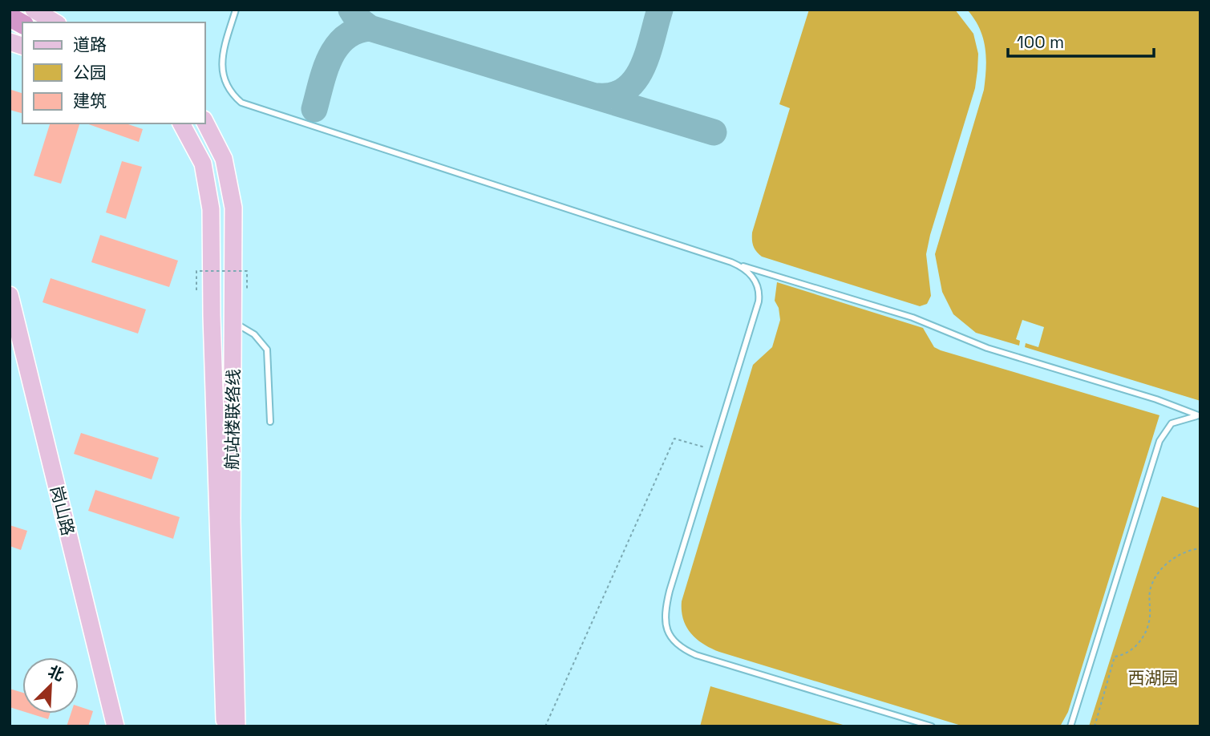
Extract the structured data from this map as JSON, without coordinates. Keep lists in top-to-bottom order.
{
  "streets": {
    "main road": ["航站楼联络线", "岗山路"]
  },
  "parks": ["西湖园"],
  "legend": ["道路", "公园", "建筑"],
  "scale_bar": "100 m",
  "north": "top right"
}
